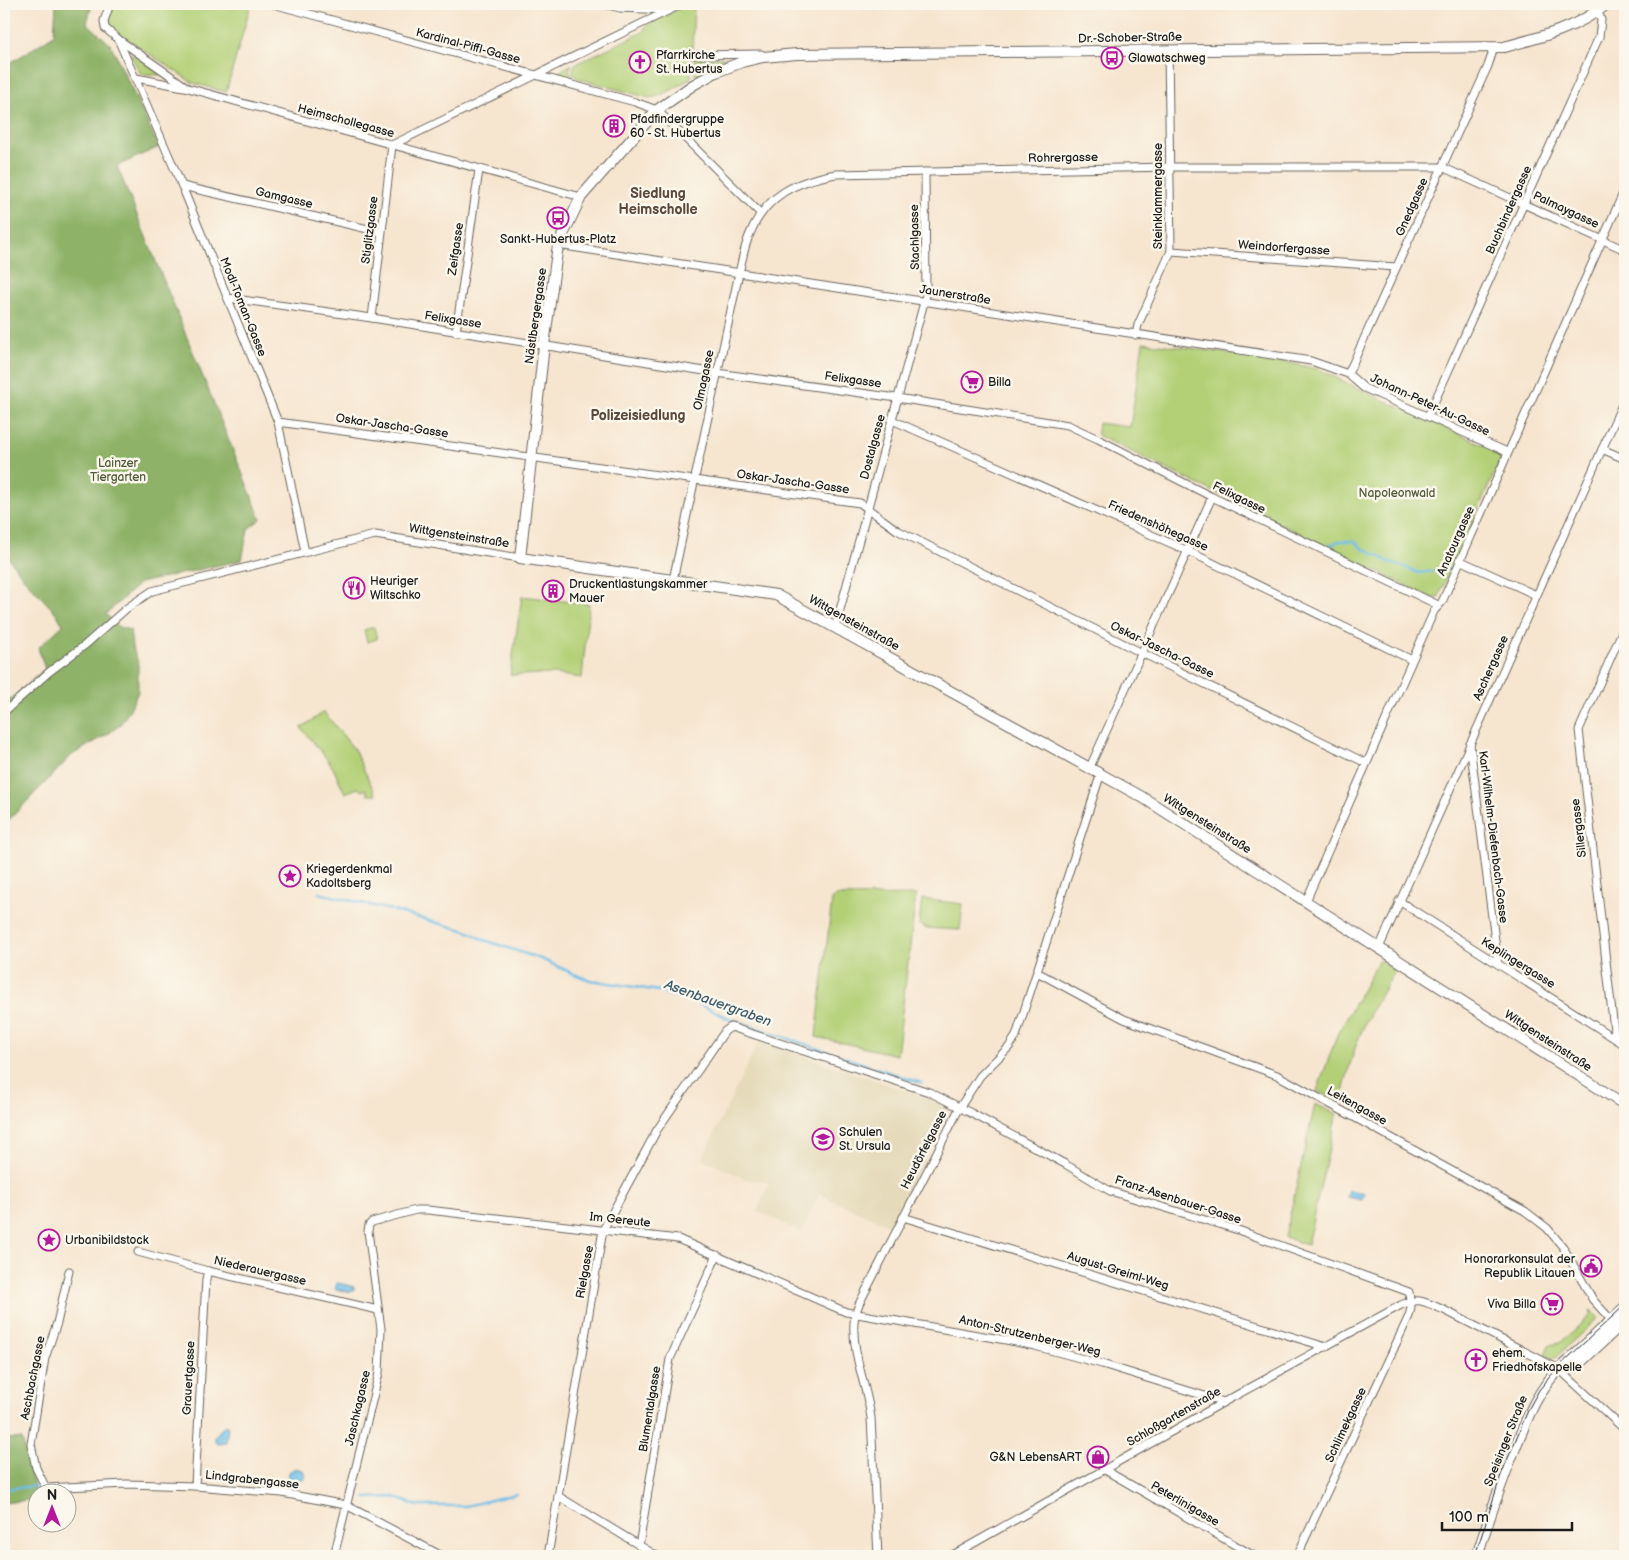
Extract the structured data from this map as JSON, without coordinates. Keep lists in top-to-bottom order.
{
  "streets": {
    "street": [
      "Dr.-Schober-Straße",
      "Kardinal-Piffl-Gasse",
      "Heimschollegasse",
      "Rohrergasse",
      "Steinklammergasse",
      "Gamgasse",
      "Gnedgasse",
      "Buchbindergasse",
      "Palmaygasse",
      "Stiglitzgasse",
      "Stachlgasse",
      "Weindorfergasse",
      "Zeifgasse",
      "Jaunerstraße",
      "Modl-Toman-Gasse",
      "Nästlbergergasse",
      "Felixgasse",
      "Olmagasse",
      "Johann-Peter-Au-Gasse",
      "Oskar-Jascha-Gasse",
      "Dostalgasse",
      "Friedenshöhegasse",
      "Wittgensteinstraße",
      "Anatourgasse",
      "Aschergasse",
      "Sillergasse",
      "Karl-Wilhelm-Diefenbach-Gasse",
      "Keplingergasse",
      "Leitengasse",
      "Heudörfelgasse",
      "Franz-Asenbauer-Gasse",
      "Im Gereute",
      "Niederauergasse",
      "August-Greiml-Weg",
      "Rielgasse",
      "Anton-Strutzenberger-Weg",
      "Aschbachgasse",
      "Grauertgasse",
      "Jaschkagasse",
      "Blumentalgasse",
      "Schloßgartenstraße",
      "Schlimekgasse",
      "Speisinger Straße",
      "Lindgrabengasse",
      "Peterlinigasse"
    ]
  },
  "crossings": [
    ["Dr.-Schober-Straße", "Kardinal-Piffl-Gasse"],
    ["Dr.-Schober-Straße", "Steinklammergasse"],
    ["Dr.-Schober-Straße", "Gnedgasse"],
    ["Dr.-Schober-Straße", "Buchbindergasse"],
    ["Dr.-Schober-Straße", "Nästlbergergasse"],
    ["Kardinal-Piffl-Gasse", "Nästlbergergasse"],
    ["Heimschollegasse", "Stiglitzgasse"],
    ["Heimschollegasse", "Zeifgasse"],
    ["Heimschollegasse", "Modl-Toman-Gasse"],
    ["Heimschollegasse", "Nästlbergergasse"],
    ["Rohrergasse", "Steinklammergasse"],
    ["Rohrergasse", "Gnedgasse"],
    ["Rohrergasse", "Palmaygasse"],
    ["Rohrergasse", "Stachlgasse"],
    ["Rohrergasse", "Jaunerstraße"],
    ["Rohrergasse", "Olmagasse"],
    ["Steinklammergasse", "Weindorfergasse"],
    ["Steinklammergasse", "Jaunerstraße"],
    ["Gamgasse", "Stiglitzgasse"],
    ["Gamgasse", "Modl-Toman-Gasse"],
    ["Gnedgasse", "Palmaygasse"],
    ["Gnedgasse", "Weindorfergasse"],
    ["Gnedgasse", "Jaunerstraße"],
    ["Gnedgasse", "Johann-Peter-Au-Gasse"],
    ["Buchbindergasse", "Palmaygasse"],
    ["Buchbindergasse", "Johann-Peter-Au-Gasse"],
    ["Palmaygasse", "Anatourgasse"],
    ["Stiglitzgasse", "Felixgasse"],
    ["Stachlgasse", "Jaunerstraße"],
    ["Stachlgasse", "Dostalgasse"],
    ["Zeifgasse", "Felixgasse"],
    ["Jaunerstraße", "Nästlbergergasse"],
    ["Jaunerstraße", "Olmagasse"],
    ["Jaunerstraße", "Johann-Peter-Au-Gasse"],
    ["Jaunerstraße", "Dostalgasse"],
    ["Modl-Toman-Gasse", "Felixgasse"],
    ["Modl-Toman-Gasse", "Oskar-Jascha-Gasse"],
    ["Modl-Toman-Gasse", "Wittgensteinstraße"],
    ["Nästlbergergasse", "Felixgasse"],
    ["Nästlbergergasse", "Oskar-Jascha-Gasse"],
    ["Nästlbergergasse", "Wittgensteinstraße"],
    ["Felixgasse", "Olmagasse"],
    ["Felixgasse", "Dostalgasse"],
    ["Felixgasse", "Anatourgasse"],
    ["Olmagasse", "Oskar-Jascha-Gasse"],
    ["Olmagasse", "Wittgensteinstraße"],
    ["Johann-Peter-Au-Gasse", "Anatourgasse"],
    ["Oskar-Jascha-Gasse", "Dostalgasse"],
    ["Oskar-Jascha-Gasse", "Anatourgasse"],
    ["Dostalgasse", "Friedenshöhegasse"],
    ["Dostalgasse", "Wittgensteinstraße"],
    ["Friedenshöhegasse", "Anatourgasse"],
    ["Wittgensteinstraße", "Anatourgasse"],
    ["Wittgensteinstraße", "Aschergasse"],
    ["Wittgensteinstraße", "Heudörfelgasse"],
    ["Aschergasse", "Karl-Wilhelm-Diefenbach-Gasse"],
    ["Aschergasse", "Keplingergasse"],
    ["Sillergasse", "Keplingergasse"],
    ["Karl-Wilhelm-Diefenbach-Gasse", "Keplingergasse"],
    ["Leitengasse", "Heudörfelgasse"],
    ["Leitengasse", "Speisinger Straße"],
    ["Heudörfelgasse", "Franz-Asenbauer-Gasse"],
    ["Heudörfelgasse", "Im Gereute"],
    ["Heudörfelgasse", "August-Greiml-Weg"],
    ["Heudörfelgasse", "Anton-Strutzenberger-Weg"],
    ["Franz-Asenbauer-Gasse", "Rielgasse"],
    ["Franz-Asenbauer-Gasse", "Schloßgartenstraße"],
    ["Franz-Asenbauer-Gasse", "Schlimekgasse"],
    ["Im Gereute", "Rielgasse"],
    ["Im Gereute", "Anton-Strutzenberger-Weg"],
    ["Im Gereute", "Jaschkagasse"],
    ["Im Gereute", "Blumentalgasse"],
    ["Niederauergasse", "Grauertgasse"],
    ["Niederauergasse", "Jaschkagasse"],
    ["August-Greiml-Weg", "Schloßgartenstraße"],
    ["Anton-Strutzenberger-Weg", "Schloßgartenstraße"],
    ["Grauertgasse", "Lindgrabengasse"],
    ["Jaschkagasse", "Lindgrabengasse"],
    ["Schloßgartenstraße", "Schlimekgasse"],
    ["Schloßgartenstraße", "Peterlinigasse"]
  ],
  "districts": ["Siedlung Heimscholle", "Polizeisiedlung"],
  "water": ["Asenbauergraben"],
  "parks": ["Lainzer Tiergarten", "Napoleonwald"],
  "places": {
    "bus stop": ["Glawatschweg", "Sankt-Hubertus-Platz"],
    "church": ["Pfarrkirche St. Hubertus", "ehem. Friedhofskapelle"],
    "building": ["Pfadfindergruppe 60 - St. Hubertus", "Druckentlastungskammer Mauer"],
    "supermarket": ["Billa", "Viva Billa"],
    "restaurant": ["Heuriger Wiltschko"],
    "place": ["Kriegerdenkmal Kadoltsberg", "Urbanibildstock"],
    "school or university": ["Schulen St. Ursula"],
    "public building": ["Honorarkonsulat der Republik Litauen"],
    "shop": ["G&N LebensART"]
  },
  "scale_bar": "100 m",
  "north": "top"
}
